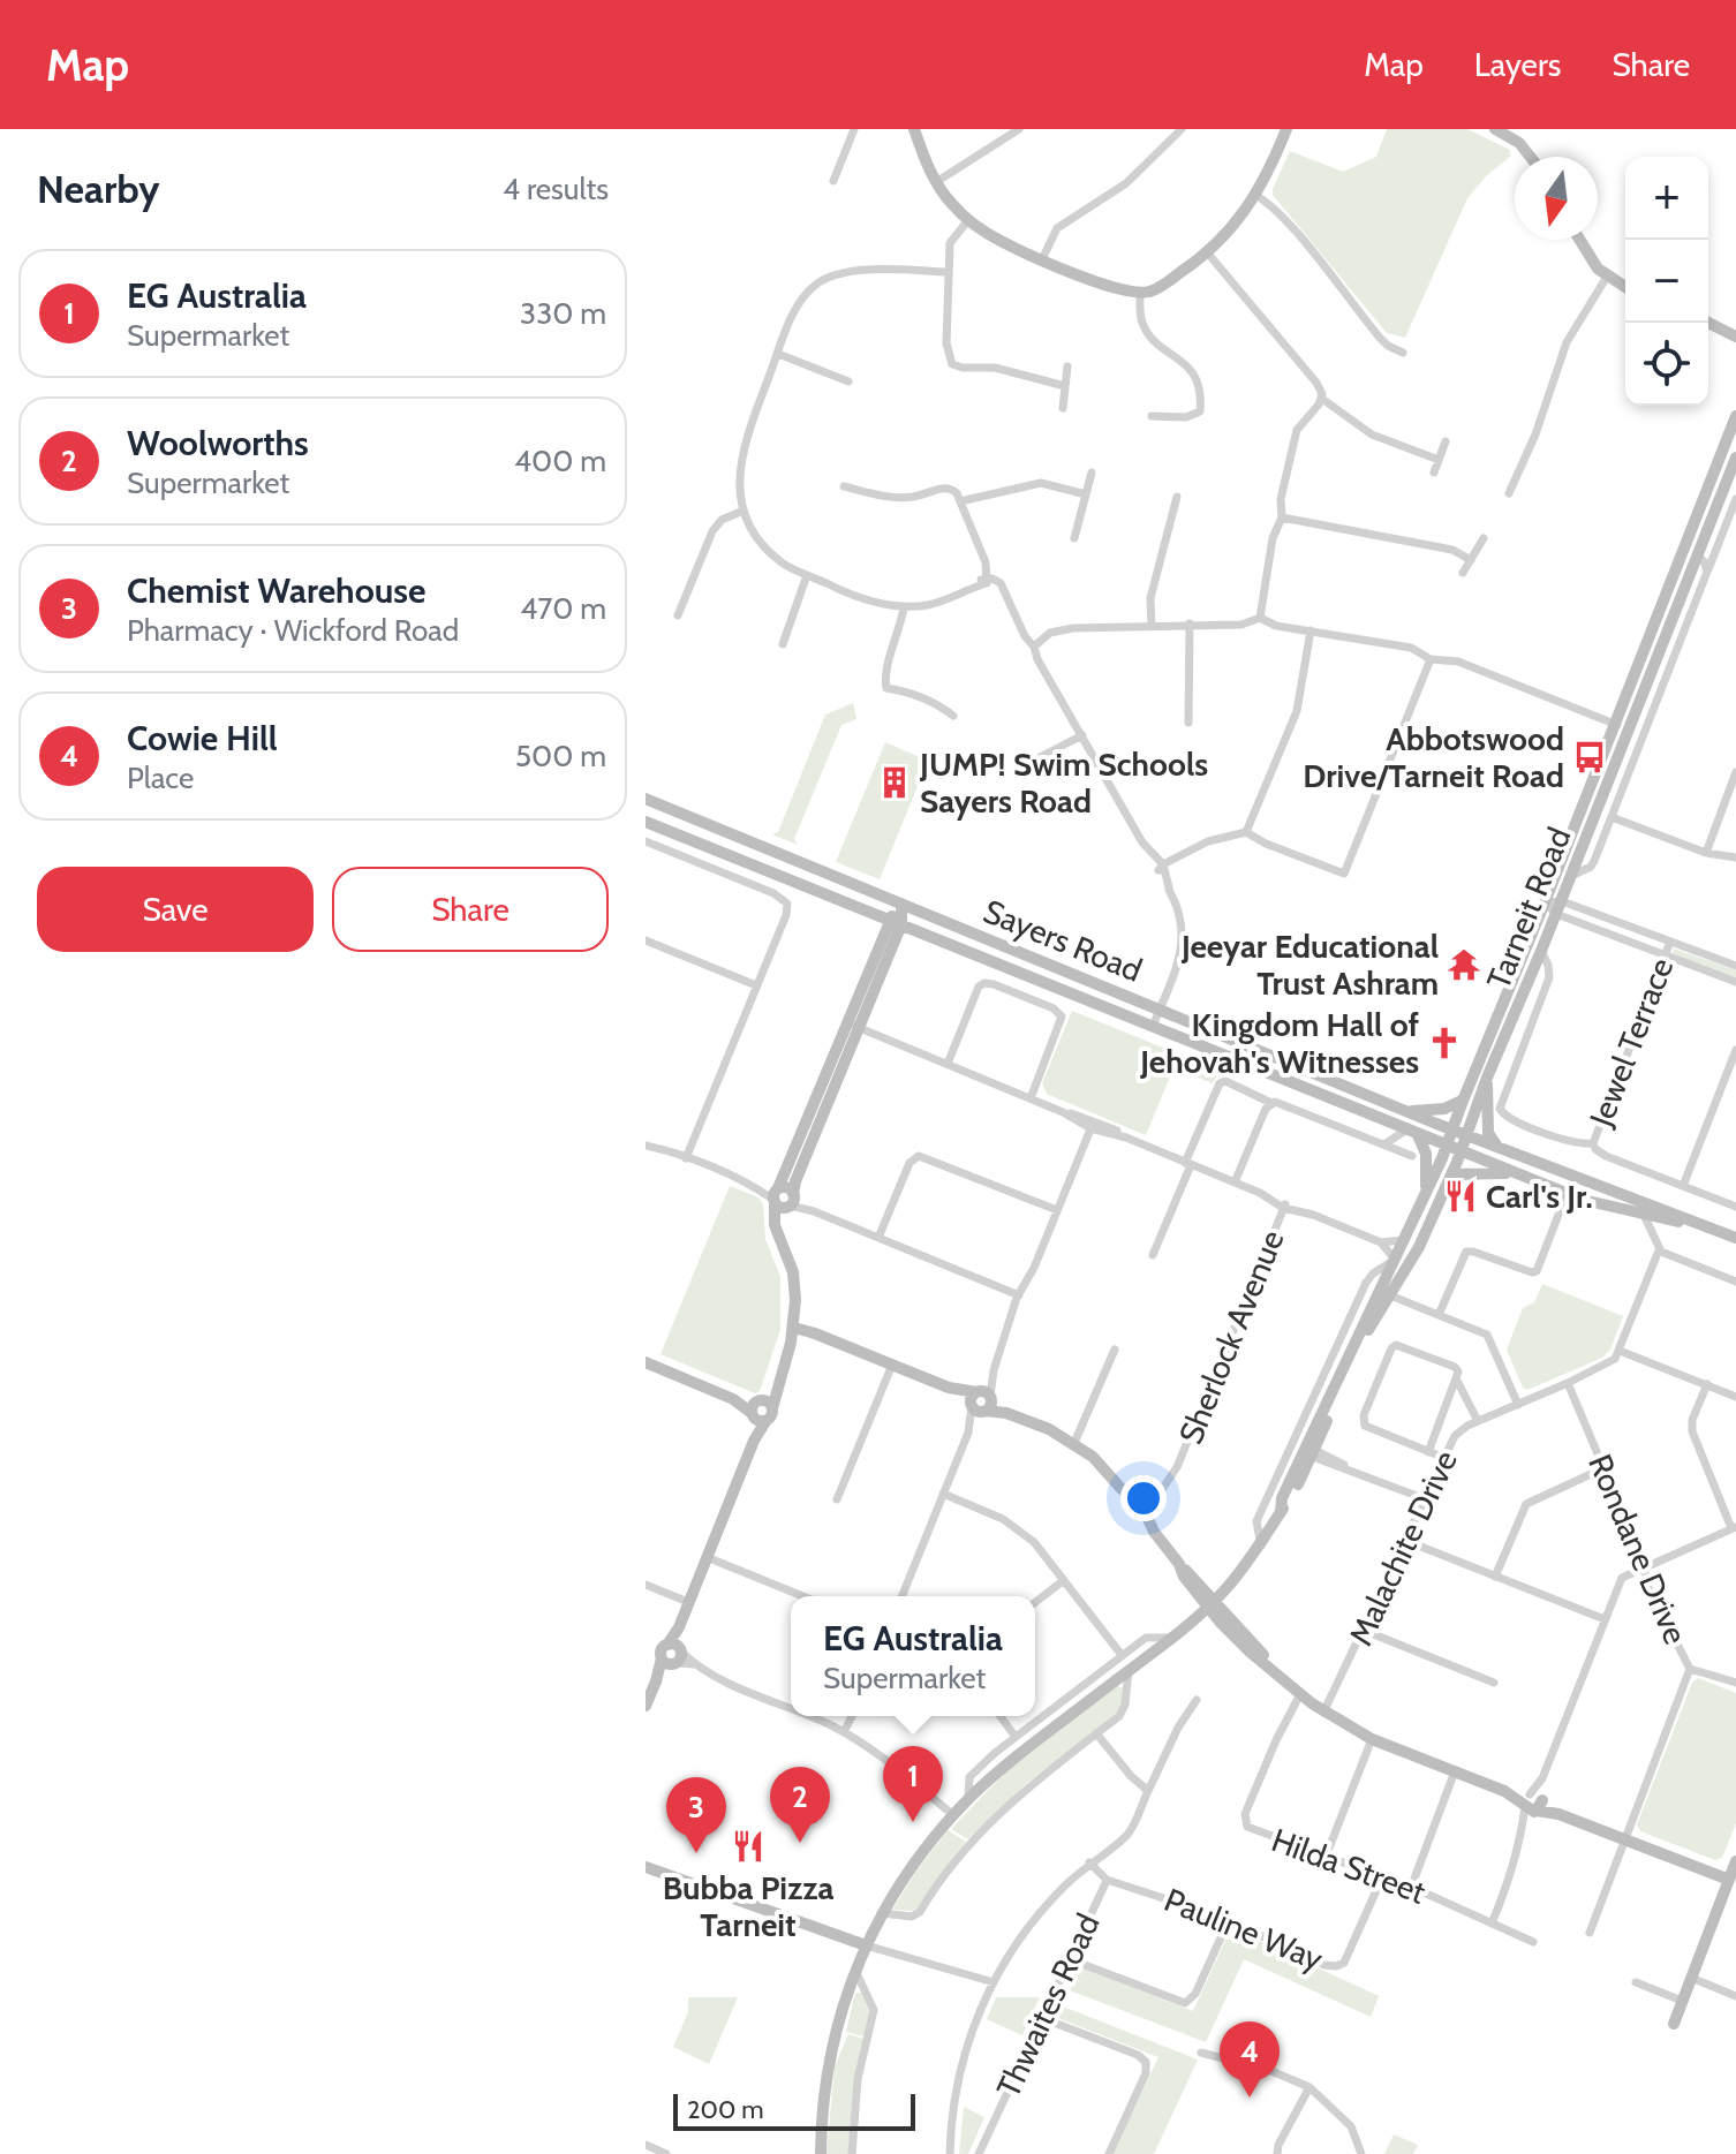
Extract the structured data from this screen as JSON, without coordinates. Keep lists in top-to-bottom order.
{
  "streets": {
    "main road": ["Tarneit Road", "Sayers Road"],
    "street": [
      "Jewel Terrace",
      "Sherlock Avenue",
      "Malachite Drive",
      "Rondane Drive",
      "Hilda Street",
      "Pauline Way",
      "Thwaites Road"
    ]
  },
  "crossings": [
    ["Tarneit Road", "Sayers Road"],
    ["Malachite Drive", "Rondane Drive"],
    ["Hilda Street", "Pauline Way"],
    ["Pauline Way", "Thwaites Road"]
  ],
  "places": {
    "bus stop": ["Abbotswood Drive/Tarneit Road"],
    "building": ["JUMP! Swim Schools Sayers Road"],
    "temple": ["Jeeyar Educational Trust Ashram"],
    "church": ["Kingdom Hall of Jehovah's Witnesses"],
    "restaurant": ["Carl's Jr.", "Bubba Pizza Tarneit"]
  },
  "scale_bar": "200 m",
  "north": "bottom",
  "page": {
    "header": "Map",
    "nav": ["Map", "Layers", "Share"],
    "heading": ["Nearby", "4 results"],
    "map_buttons": ["+", "−"],
    "list": [
      {
        "mark": "1",
        "name": "EG Australia",
        "note": "Supermarket",
        "value": "330 m"
      },
      {
        "mark": "2",
        "name": "Woolworths",
        "note": "Supermarket",
        "value": "400 m"
      },
      {
        "mark": "3",
        "name": "Chemist Warehouse",
        "note": "Pharmacy · Wickford Road",
        "value": "470 m"
      },
      {
        "mark": "4",
        "name": "Cowie Hill",
        "note": "Place",
        "value": "500 m"
      }
    ],
    "buttons": ["Save", "Share"],
    "popup": ["EG Australia", "Supermarket"],
    "pins": [
      "1",
      "2",
      "3",
      "4"
    ],
    "scale": "200 m"
  }
}
